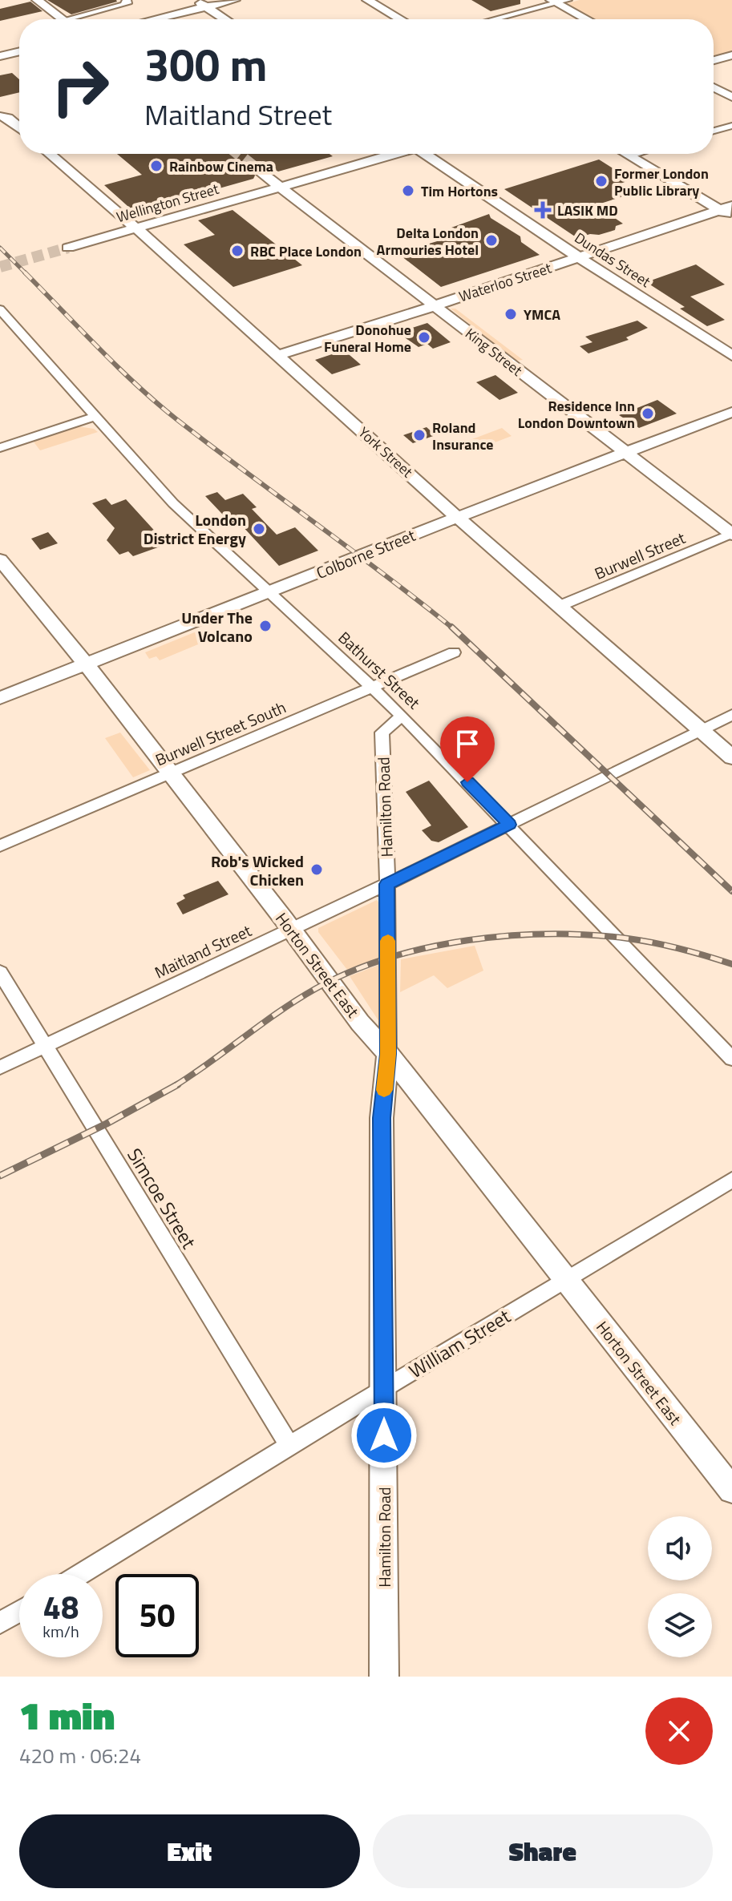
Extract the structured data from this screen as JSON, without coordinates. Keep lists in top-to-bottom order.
{
  "streets": {
    "main road": [
      "Wellington Street",
      "Dundas Street",
      "Waterloo Street",
      "King Street",
      "York Street",
      "Colborne Street",
      "Hamilton Road",
      "Horton Street East"
    ],
    "street": [
      "Burwell Street",
      "Bathurst Street",
      "Burwell Street South",
      "Maitland Street",
      "Simcoe Street",
      "William Street"
    ]
  },
  "crossings": [
    ["Wellington Street", "King Street"],
    ["Wellington Street", "York Street"],
    ["Dundas Street", "Waterloo Street"],
    ["Waterloo Street", "King Street"],
    ["Waterloo Street", "York Street"],
    ["King Street", "Colborne Street"],
    ["King Street", "Burwell Street"],
    ["York Street", "Colborne Street"],
    ["York Street", "Burwell Street"],
    ["York Street", "Maitland Street"],
    ["Colborne Street", "Bathurst Street"],
    ["Colborne Street", "Horton Street East"],
    ["Bathurst Street", "Burwell Street South"],
    ["Bathurst Street", "Hamilton Road"],
    ["Bathurst Street", "Maitland Street"],
    ["Burwell Street South", "Horton Street East"],
    ["Hamilton Road", "Maitland Street"],
    ["Hamilton Road", "Horton Street East"],
    ["Hamilton Road", "William Street"],
    ["Maitland Street", "Horton Street East"],
    ["Maitland Street", "Simcoe Street"],
    ["Horton Street East", "William Street"],
    ["Simcoe Street", "William Street"]
  ],
  "places": {
    "other": [
      "Rainbow Cinema",
      "Former London Public Library",
      "Tim Hortons",
      "Delta London Armouries Hotel",
      "RBC Place London",
      "YMCA",
      "Donohue Funeral Home",
      "Residence Inn London Downtown",
      "Roland Insurance",
      "London District Energy",
      "Under The Volcano",
      "Rob's Wicked Chicken"
    ],
    "health": ["LASIK MD"]
  },
  "page": {
    "turn": ["300 m", "Maitland Street"],
    "speed": "48 km/h",
    "limit": "50",
    "heading": ["1 min", "420 m · 06:24"],
    "buttons": ["Exit", "Share"]
  }
}
